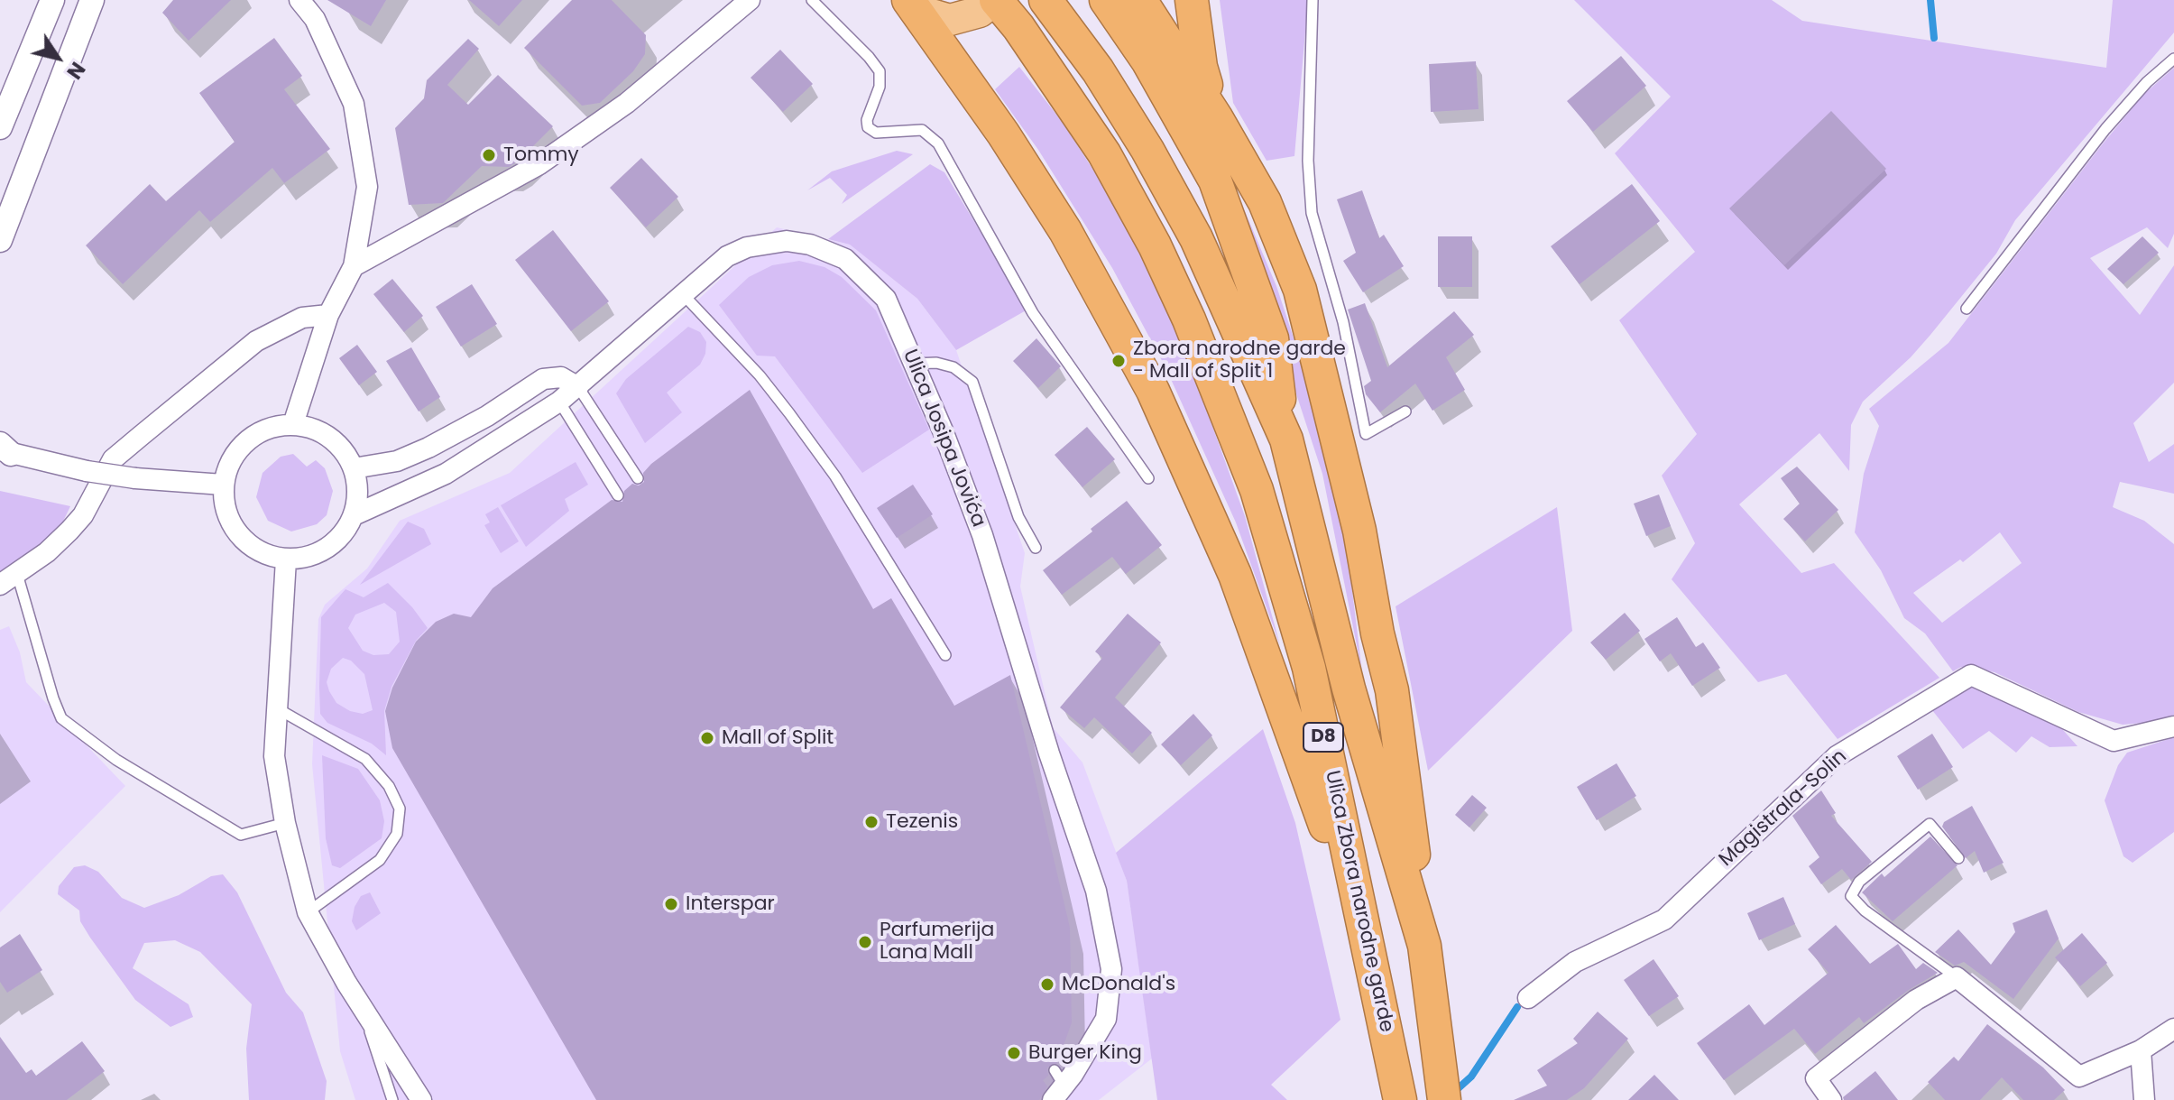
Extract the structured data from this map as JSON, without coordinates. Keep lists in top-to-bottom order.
{
  "streets": {
    "highway": ["D8", "Ulica Zbora narodne garde"],
    "street": ["Ulica Josipa Jovića", "Magistrala-Solin"]
  },
  "places": [
    "Tommy",
    "Zbora narodne garde - Mall of Split 1",
    "Mall of Split",
    "Tezenis",
    "Interspar",
    "Parfumerija Lana Mall",
    "McDonald's",
    "Burger King"
  ],
  "north": "bottom right"
}
